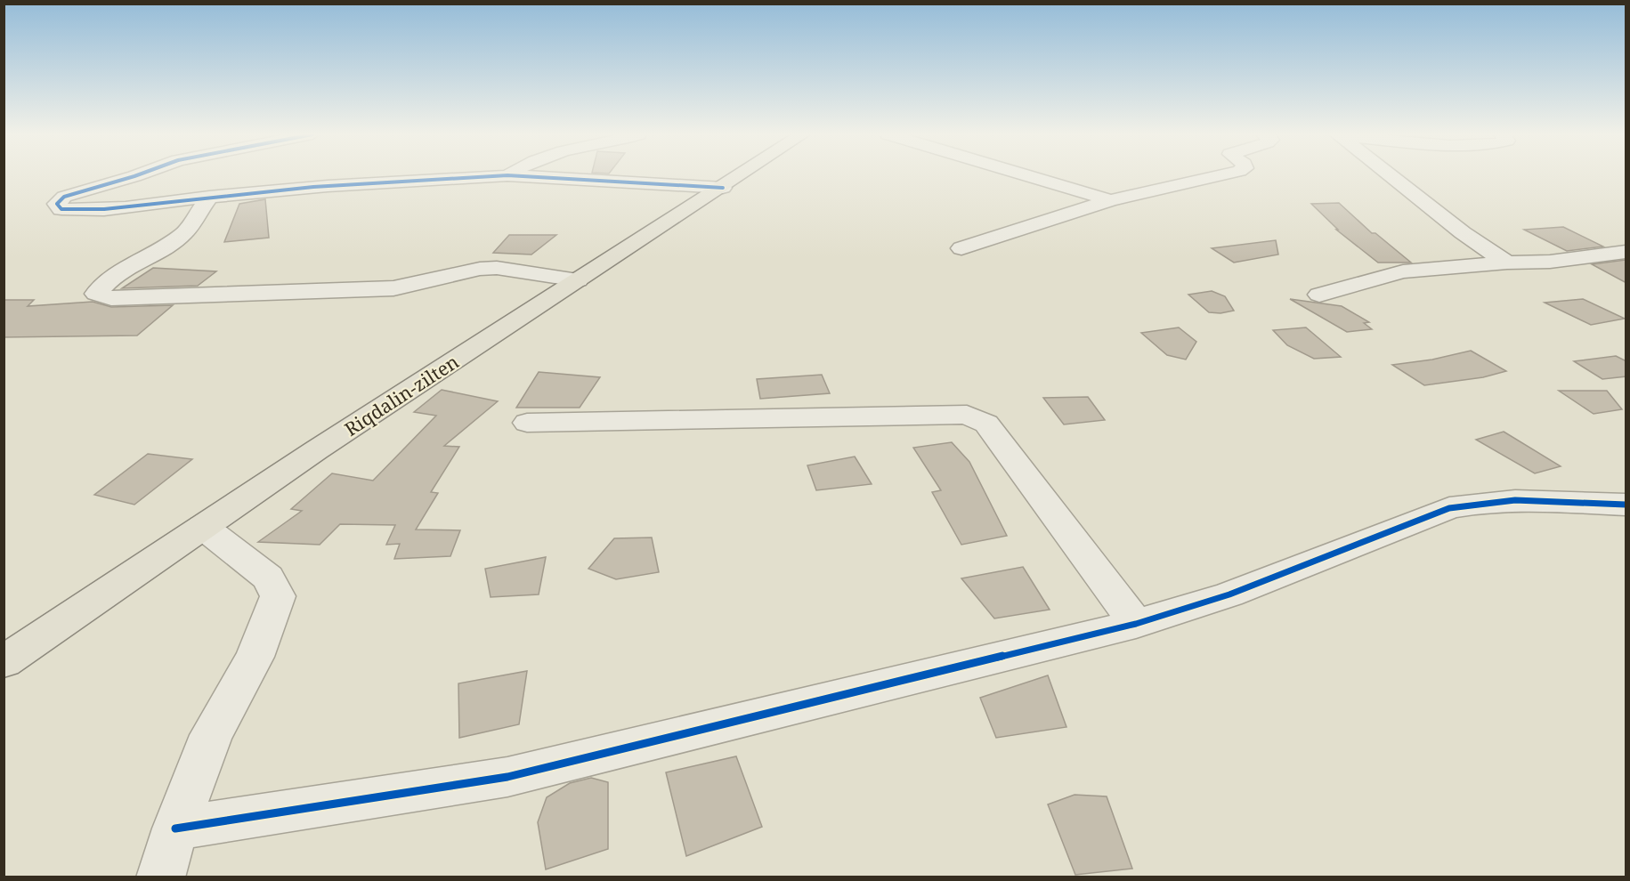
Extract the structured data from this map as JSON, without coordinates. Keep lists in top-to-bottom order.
{
  "streets": {
    "main road": ["Riqdalin-zilten"]
  }
}
